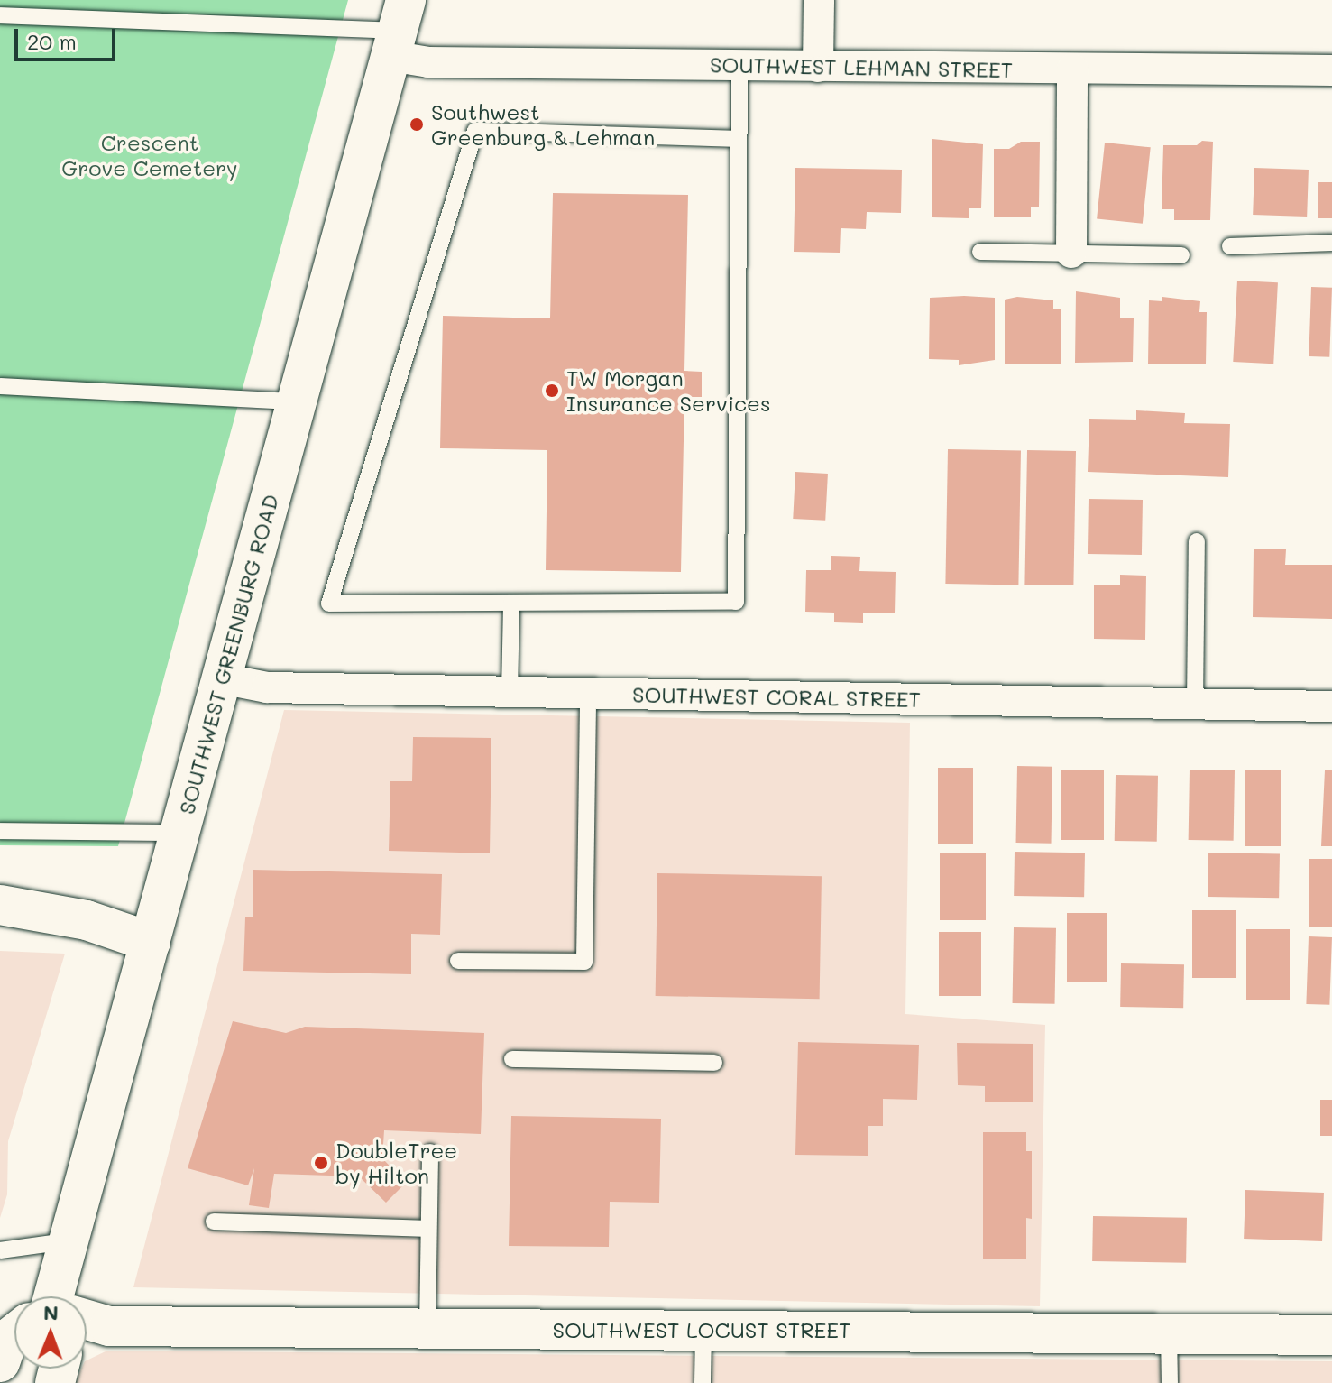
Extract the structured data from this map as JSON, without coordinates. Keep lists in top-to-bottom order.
{
  "streets": {
    "street": [
      "SOUTHWEST LEHMAN STREET",
      "SOUTHWEST GREENBURG ROAD",
      "SOUTHWEST CORAL STREET",
      "SOUTHWEST LOCUST STREET"
    ]
  },
  "crossings": [
    ["SOUTHWEST LEHMAN STREET", "SOUTHWEST GREENBURG ROAD"],
    ["SOUTHWEST GREENBURG ROAD", "SOUTHWEST CORAL STREET"]
  ],
  "parks": ["Crescent Grove Cemetery"],
  "places": ["Southwest Greenburg & Lehman", "TW Morgan Insurance Services", "DoubleTree by Hilton"],
  "scale_bar": "20 m",
  "north": "top"
}
